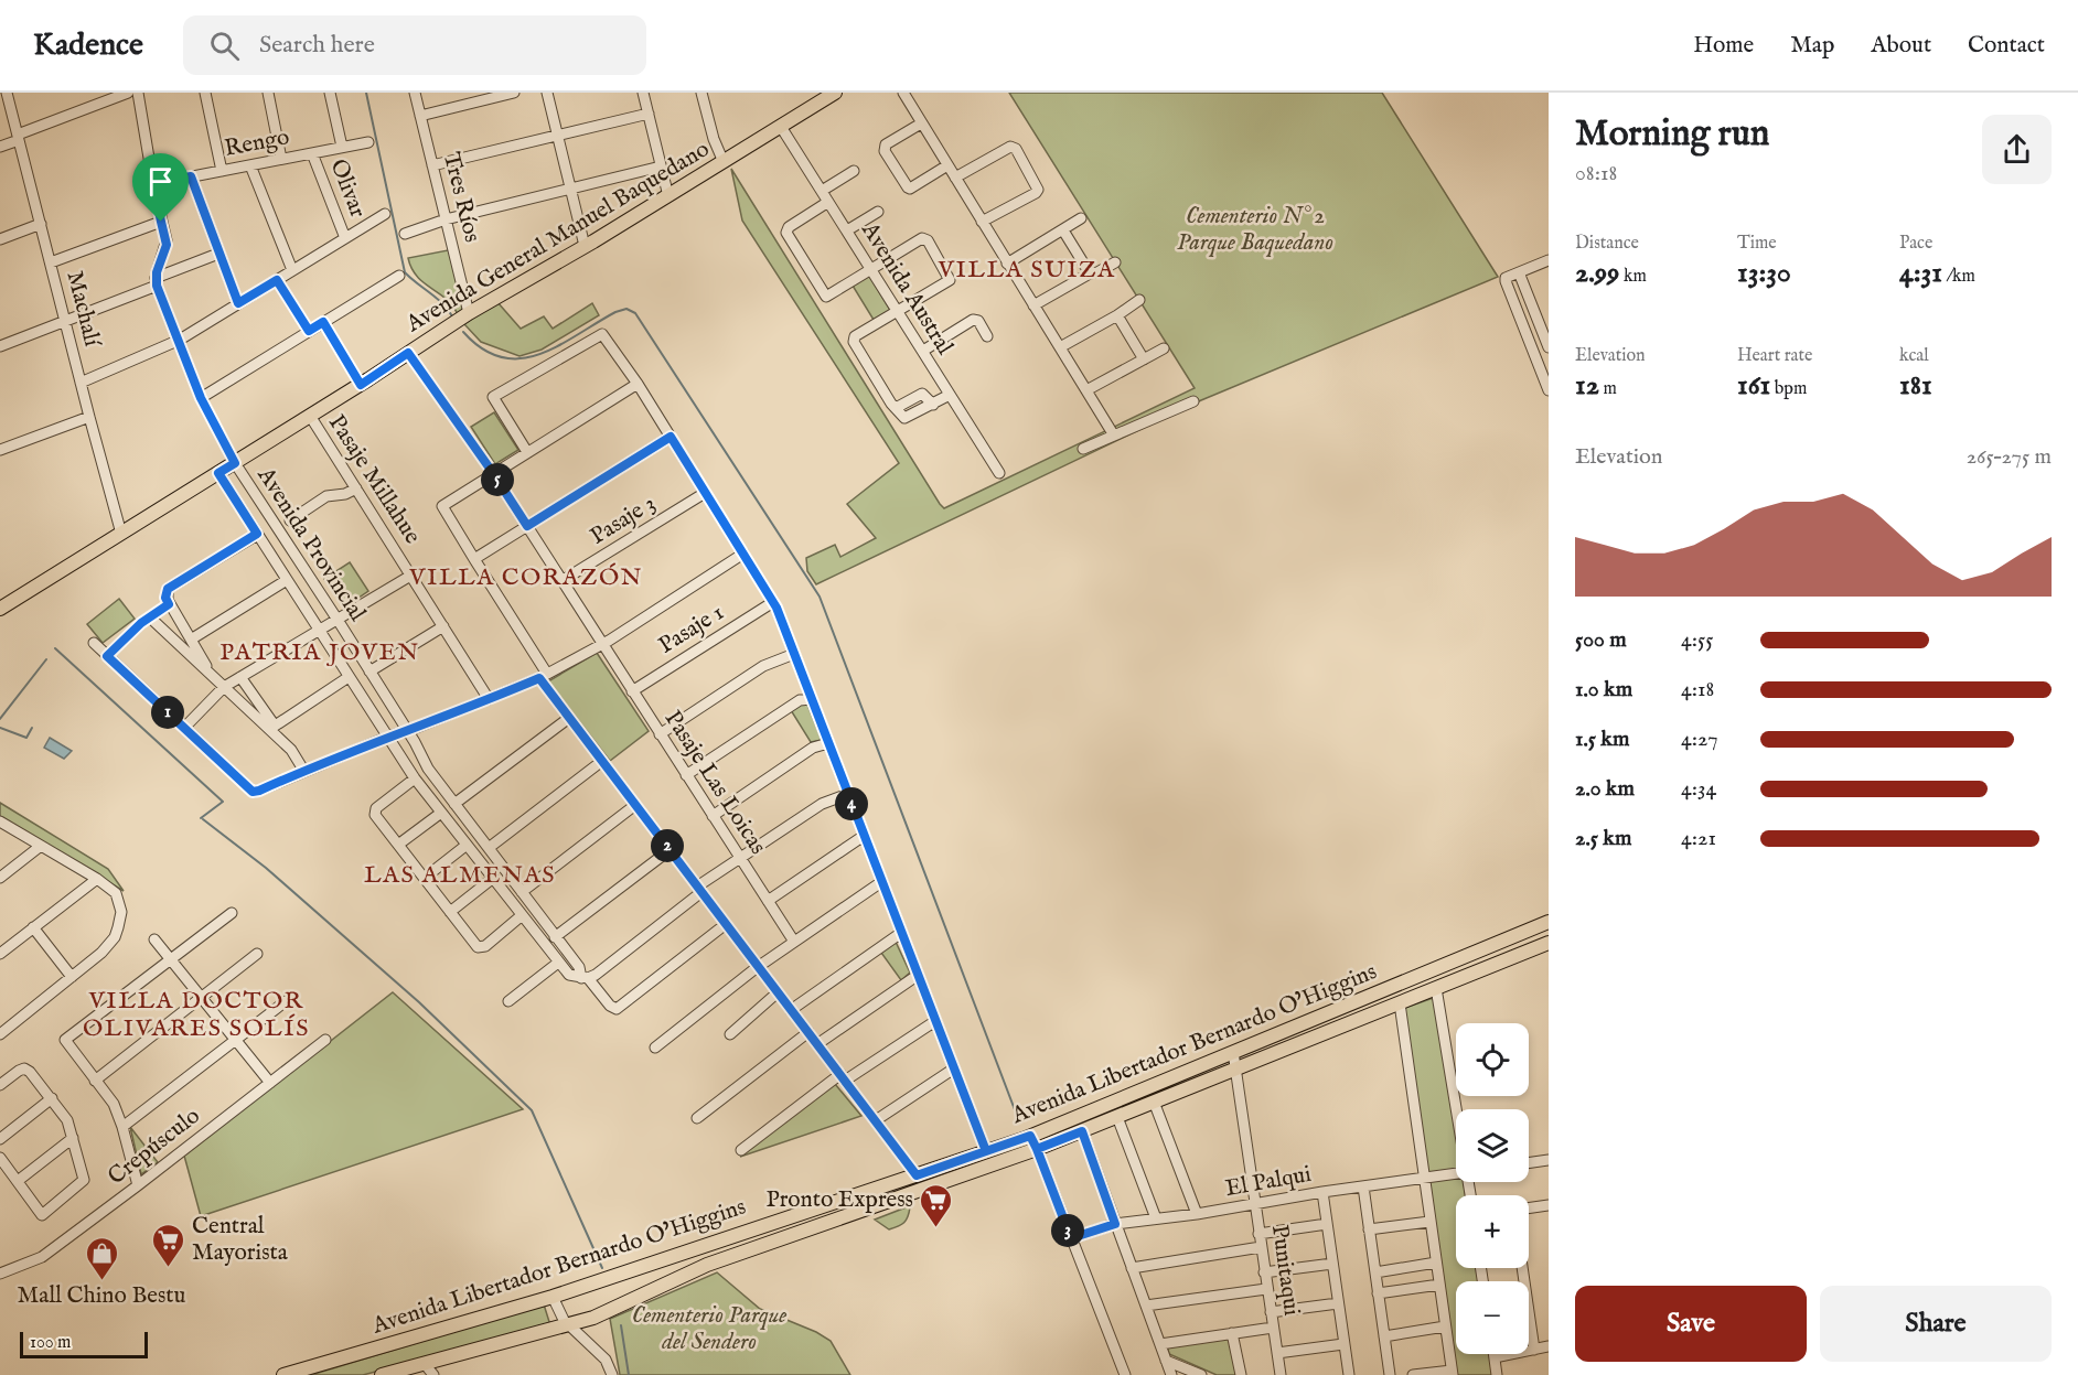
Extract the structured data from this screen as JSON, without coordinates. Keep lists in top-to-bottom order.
{
  "streets": {
    "main road": ["Avenida General Manuel Baquedano", "Avenida Libertador Bernardo O'Higgins"],
    "street": [
      "Rengo",
      "Olivar",
      "Tres Ríos",
      "Avenida Austral",
      "Machalí",
      "Pasaje Millahue",
      "Pasaje 3",
      "Avenida Provincial",
      "Pasaje 1",
      "Pasaje Las Loicas",
      "Crepúsculo",
      "El Palqui",
      "Punitaqui"
    ]
  },
  "crossings": [
    ["Rengo", "Olivar"],
    ["Tres Ríos", "Avenida General Manuel Baquedano"],
    ["Avenida General Manuel Baquedano", "Avenida Austral"],
    ["Avenida General Manuel Baquedano", "Machalí"],
    ["Avenida General Manuel Baquedano", "Pasaje Millahue"],
    ["Avenida General Manuel Baquedano", "Avenida Provincial"],
    ["Avenida General Manuel Baquedano", "Pasaje Las Loicas"],
    ["Pasaje 3", "Pasaje Las Loicas"],
    ["Pasaje 1", "Pasaje Las Loicas"],
    ["Avenida Libertador Bernardo O'Higgins", "Punitaqui"],
    ["El Palqui", "Punitaqui"]
  ],
  "districts": [
    "VILLA SUIZA",
    "VILLA CORAZÓN",
    "PATRIA JOVEN",
    "LAS ALMENAS",
    "VILLA DOCTOR OLIVARES SOLÍS"
  ],
  "parks": ["Cementerio N° 2 Parque Baquedano", "Cementerio Parque del Sendero"],
  "places": {
    "supermarket": ["Pronto Express", "Central Mayorista"],
    "shop": ["Mall Chino Bestu"]
  },
  "scale_bar": "100 m",
  "page": {
    "header": "Kadence",
    "search": "Search here",
    "nav": [
      "Home",
      "Map",
      "About",
      "Contact"
    ],
    "heading": ["Morning run", "08:18"],
    "stats": [
      ["Distance", "2.99 km"],
      ["Time", "13:30"],
      ["Pace", "4:31 /km"],
      ["Elevation", "12 m"],
      ["Heart rate", "161 bpm"],
      ["kcal", "181"]
    ],
    "chart": ["Elevation", "265–275 m"],
    "pins": [
      "5",
      "1",
      "4",
      "2",
      "3"
    ],
    "list": [
      {
        "name": "500 m",
        "note": "4:55"
      },
      {
        "name": "1.0 km",
        "note": "4:18"
      },
      {
        "name": "1.5 km",
        "note": "4:27"
      },
      {
        "name": "2.0 km",
        "note": "4:34"
      },
      {
        "name": "2.5 km",
        "note": "4:21"
      }
    ],
    "map_buttons": ["+", "−"],
    "buttons": ["Save", "Share"],
    "scale": "100 m"
  }
}
